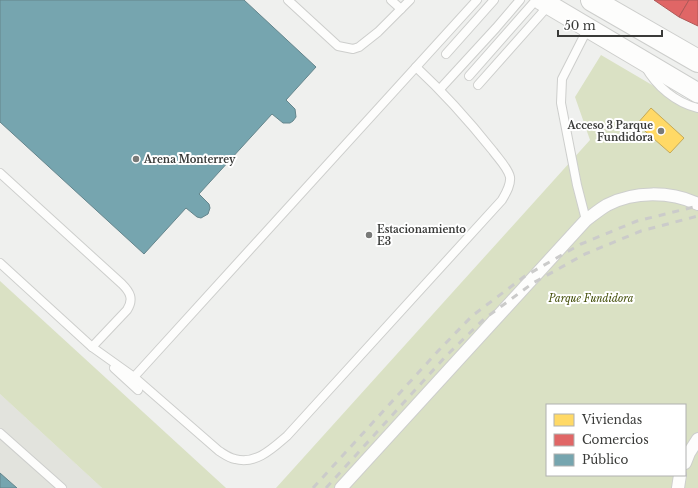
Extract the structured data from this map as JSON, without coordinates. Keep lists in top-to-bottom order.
{
  "parks": ["Parque Fundidora"],
  "places": ["Acceso 3 Parque Fundidora", "Arena Monterrey", "Estacionamiento E3"],
  "legend": ["Viviendas", "Comercios", "Público"],
  "scale_bar": "50 m"
}
